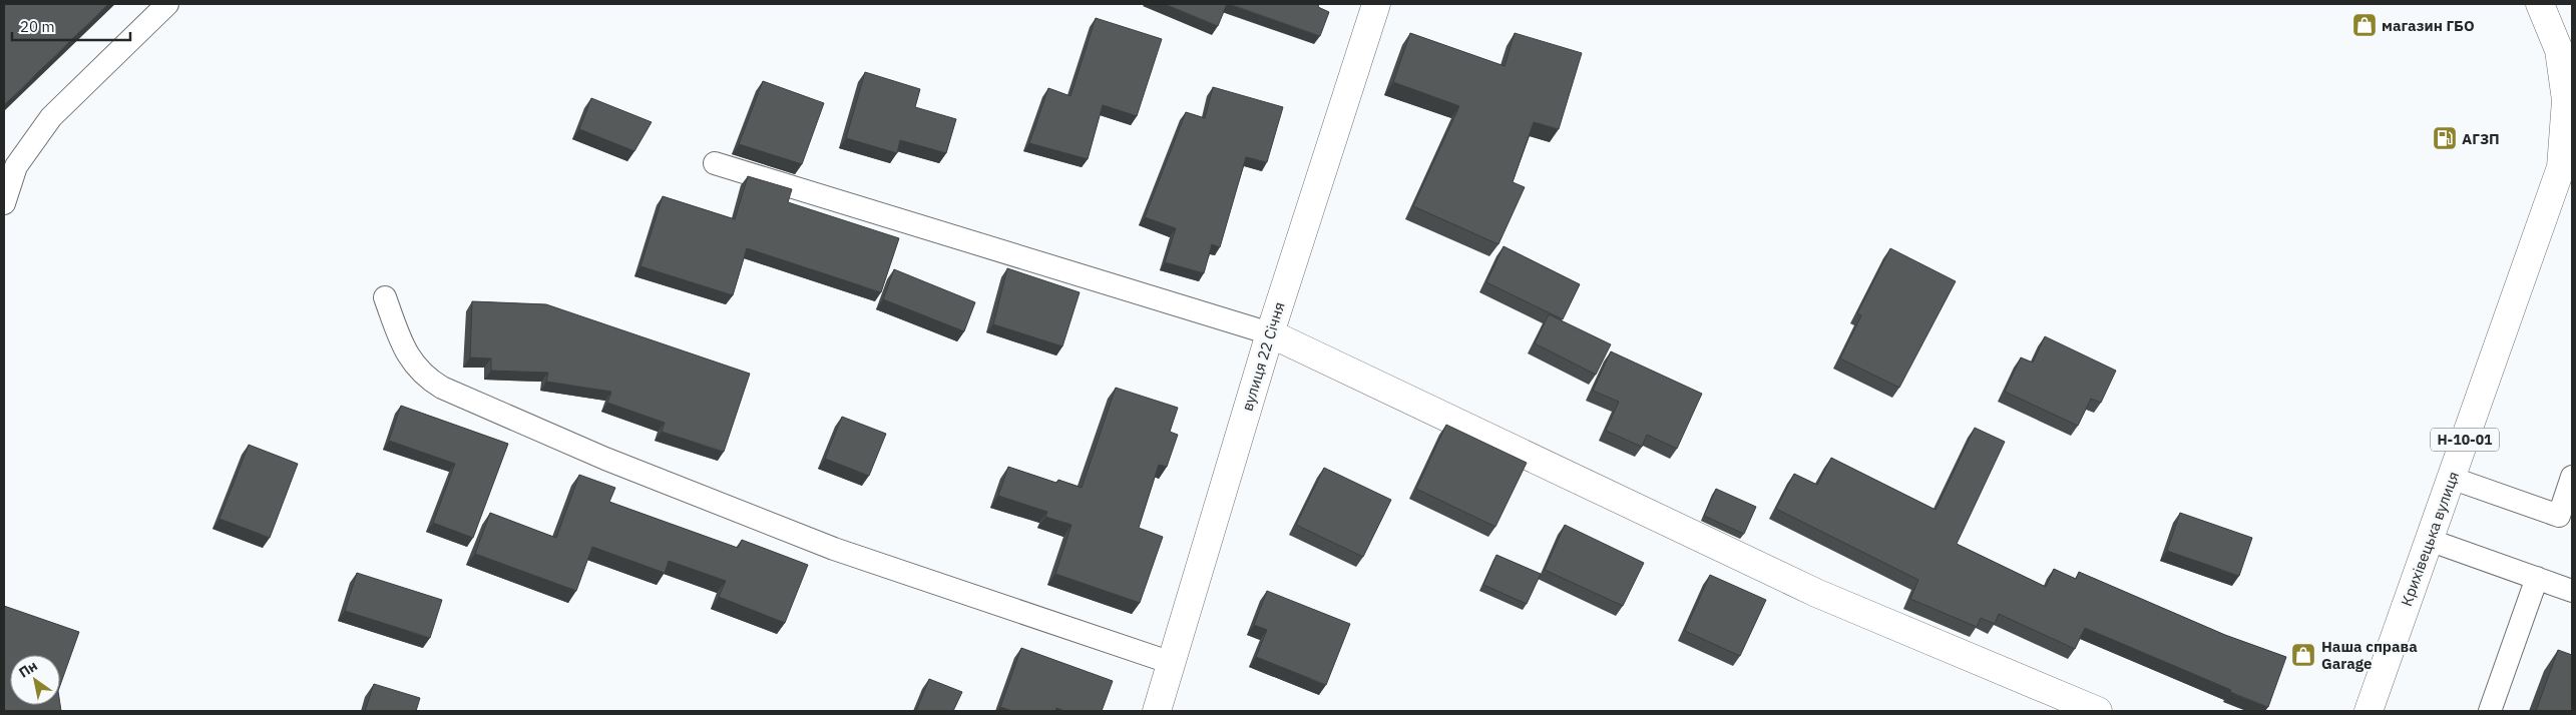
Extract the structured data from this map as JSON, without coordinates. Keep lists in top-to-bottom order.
{
  "streets": {
    "street": ["вулиця 22 Січня", "Н-10-01", "Крихівецька вулиця"]
  },
  "places": {
    "shop": ["магазин ГБО", "Наша справа Garage"],
    "fuel station": ["АГЗП"]
  },
  "scale_bar": "20 m",
  "north": "top left"
}
